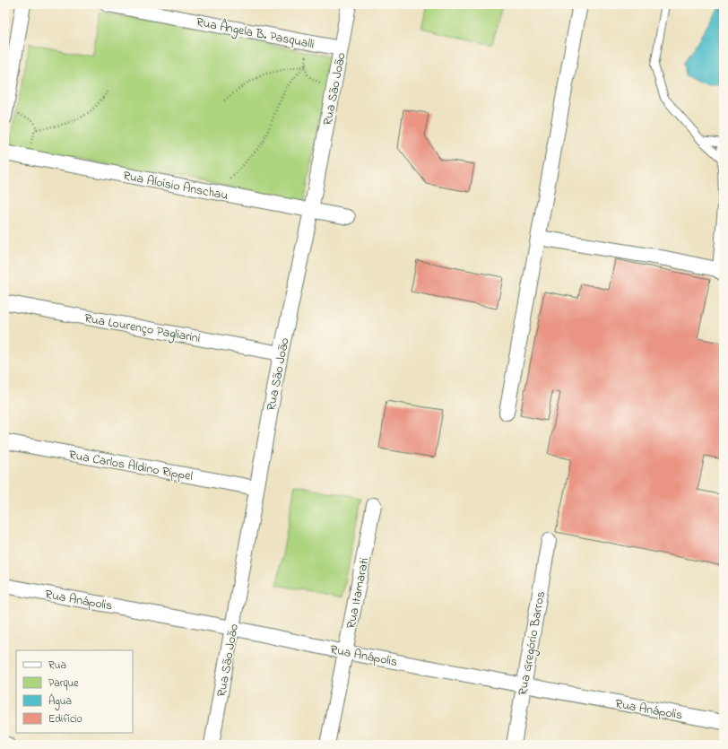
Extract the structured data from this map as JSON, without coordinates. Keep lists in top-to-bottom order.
{
  "streets": {
    "street": [
      "Rua Ângela B. Pasqualli",
      "Rua São João",
      "Rua Aloísio Anschau",
      "Rua Lourenço Pagliarini",
      "Rua Carlos Aldino Rippel",
      "Rua Itamarati",
      "Rua Anápolis",
      "Rua Gregório Barros"
    ]
  },
  "crossings": [
    ["Rua Ângela B. Pasqualli", "Rua São João"],
    ["Rua São João", "Rua Aloísio Anschau"],
    ["Rua São João", "Rua Lourenço Pagliarini"],
    ["Rua São João", "Rua Carlos Aldino Rippel"],
    ["Rua São João", "Rua Anápolis"],
    ["Rua Itamarati", "Rua Anápolis"],
    ["Rua Anápolis", "Rua Gregório Barros"]
  ],
  "legend": [
    "Rua",
    "Parque",
    "Água",
    "Edifício"
  ]
}
